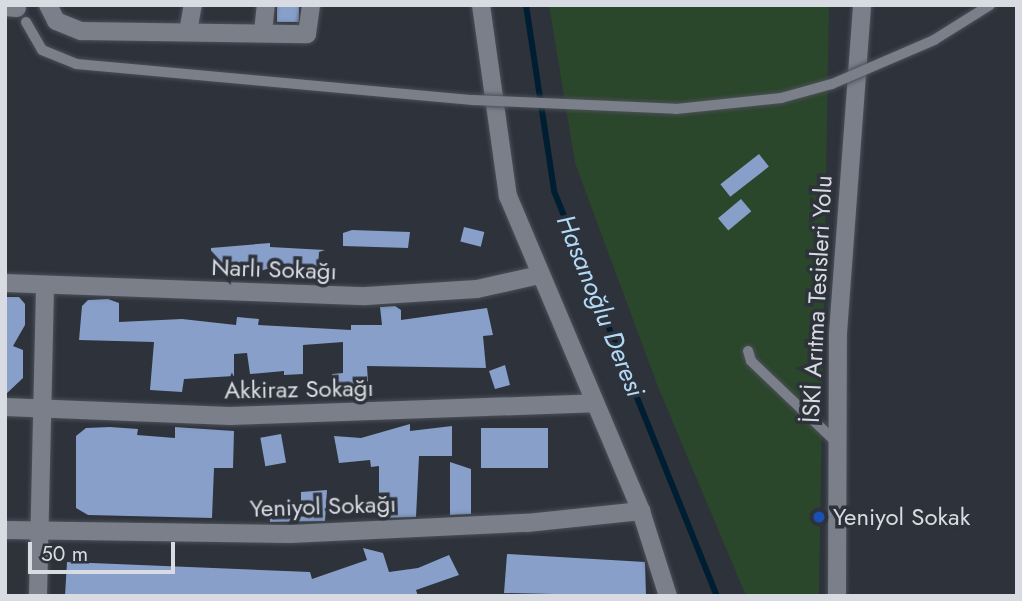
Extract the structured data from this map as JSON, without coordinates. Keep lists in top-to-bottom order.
{
  "streets": {
    "street": [
      "Narlı Sokağı",
      "İSKİ Arıtma Tesisleri Yolu",
      "Akkiraz Sokağı",
      "Yeniyol Sokağı"
    ]
  },
  "water": ["Hasanoğlu Deresi"],
  "places": ["Yeniyol Sokak"],
  "scale_bar": "50 m"
}
